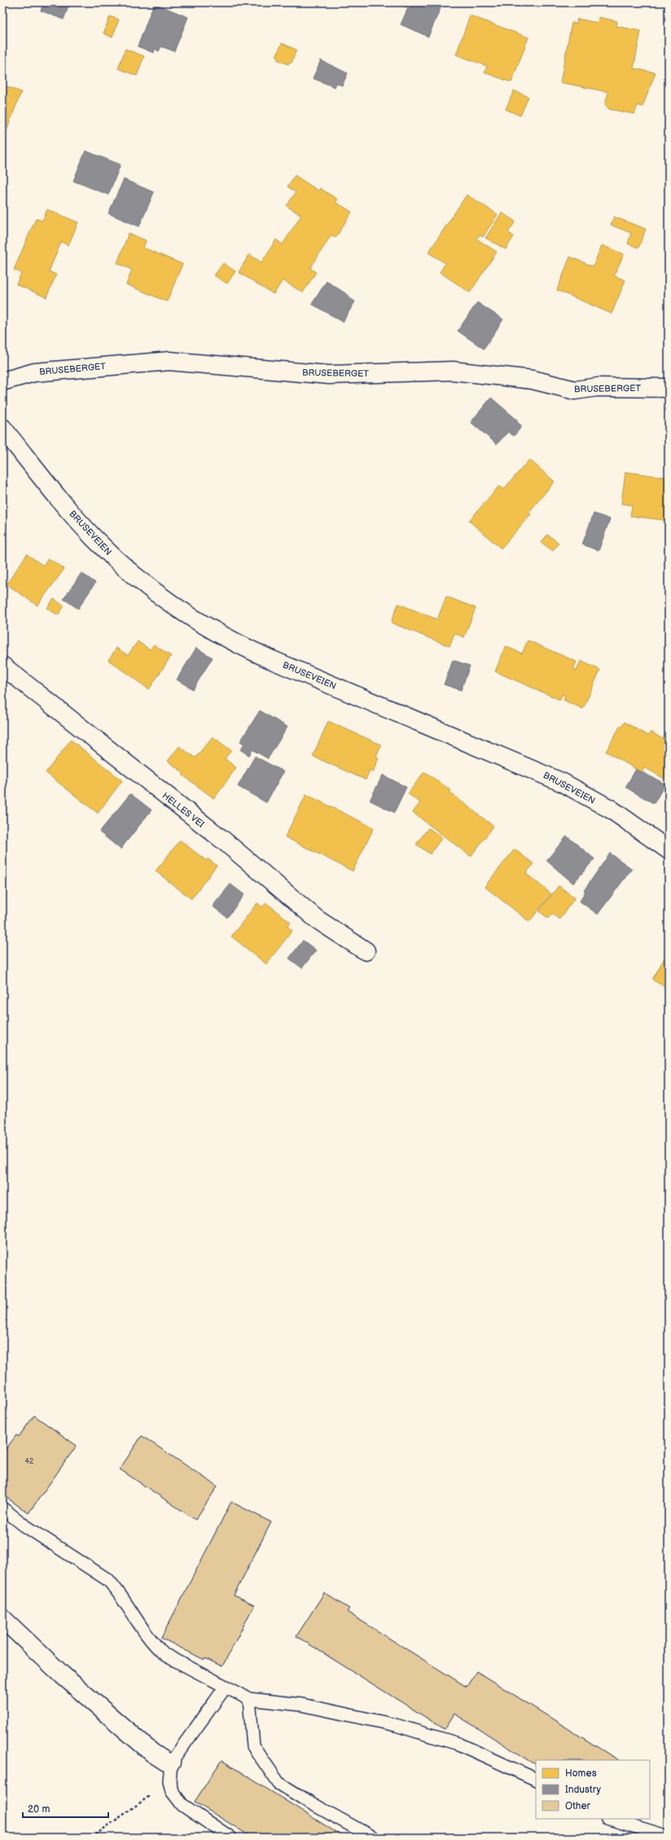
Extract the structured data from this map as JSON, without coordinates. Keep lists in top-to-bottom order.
{
  "streets": {
    "street": ["BRUSEBERGET", "BRUSEVEIEN", "HELLES VEI"]
  },
  "house_numbers": ["42"],
  "legend": ["Homes", "Industry", "Other"],
  "scale_bar": "20 m"
}
